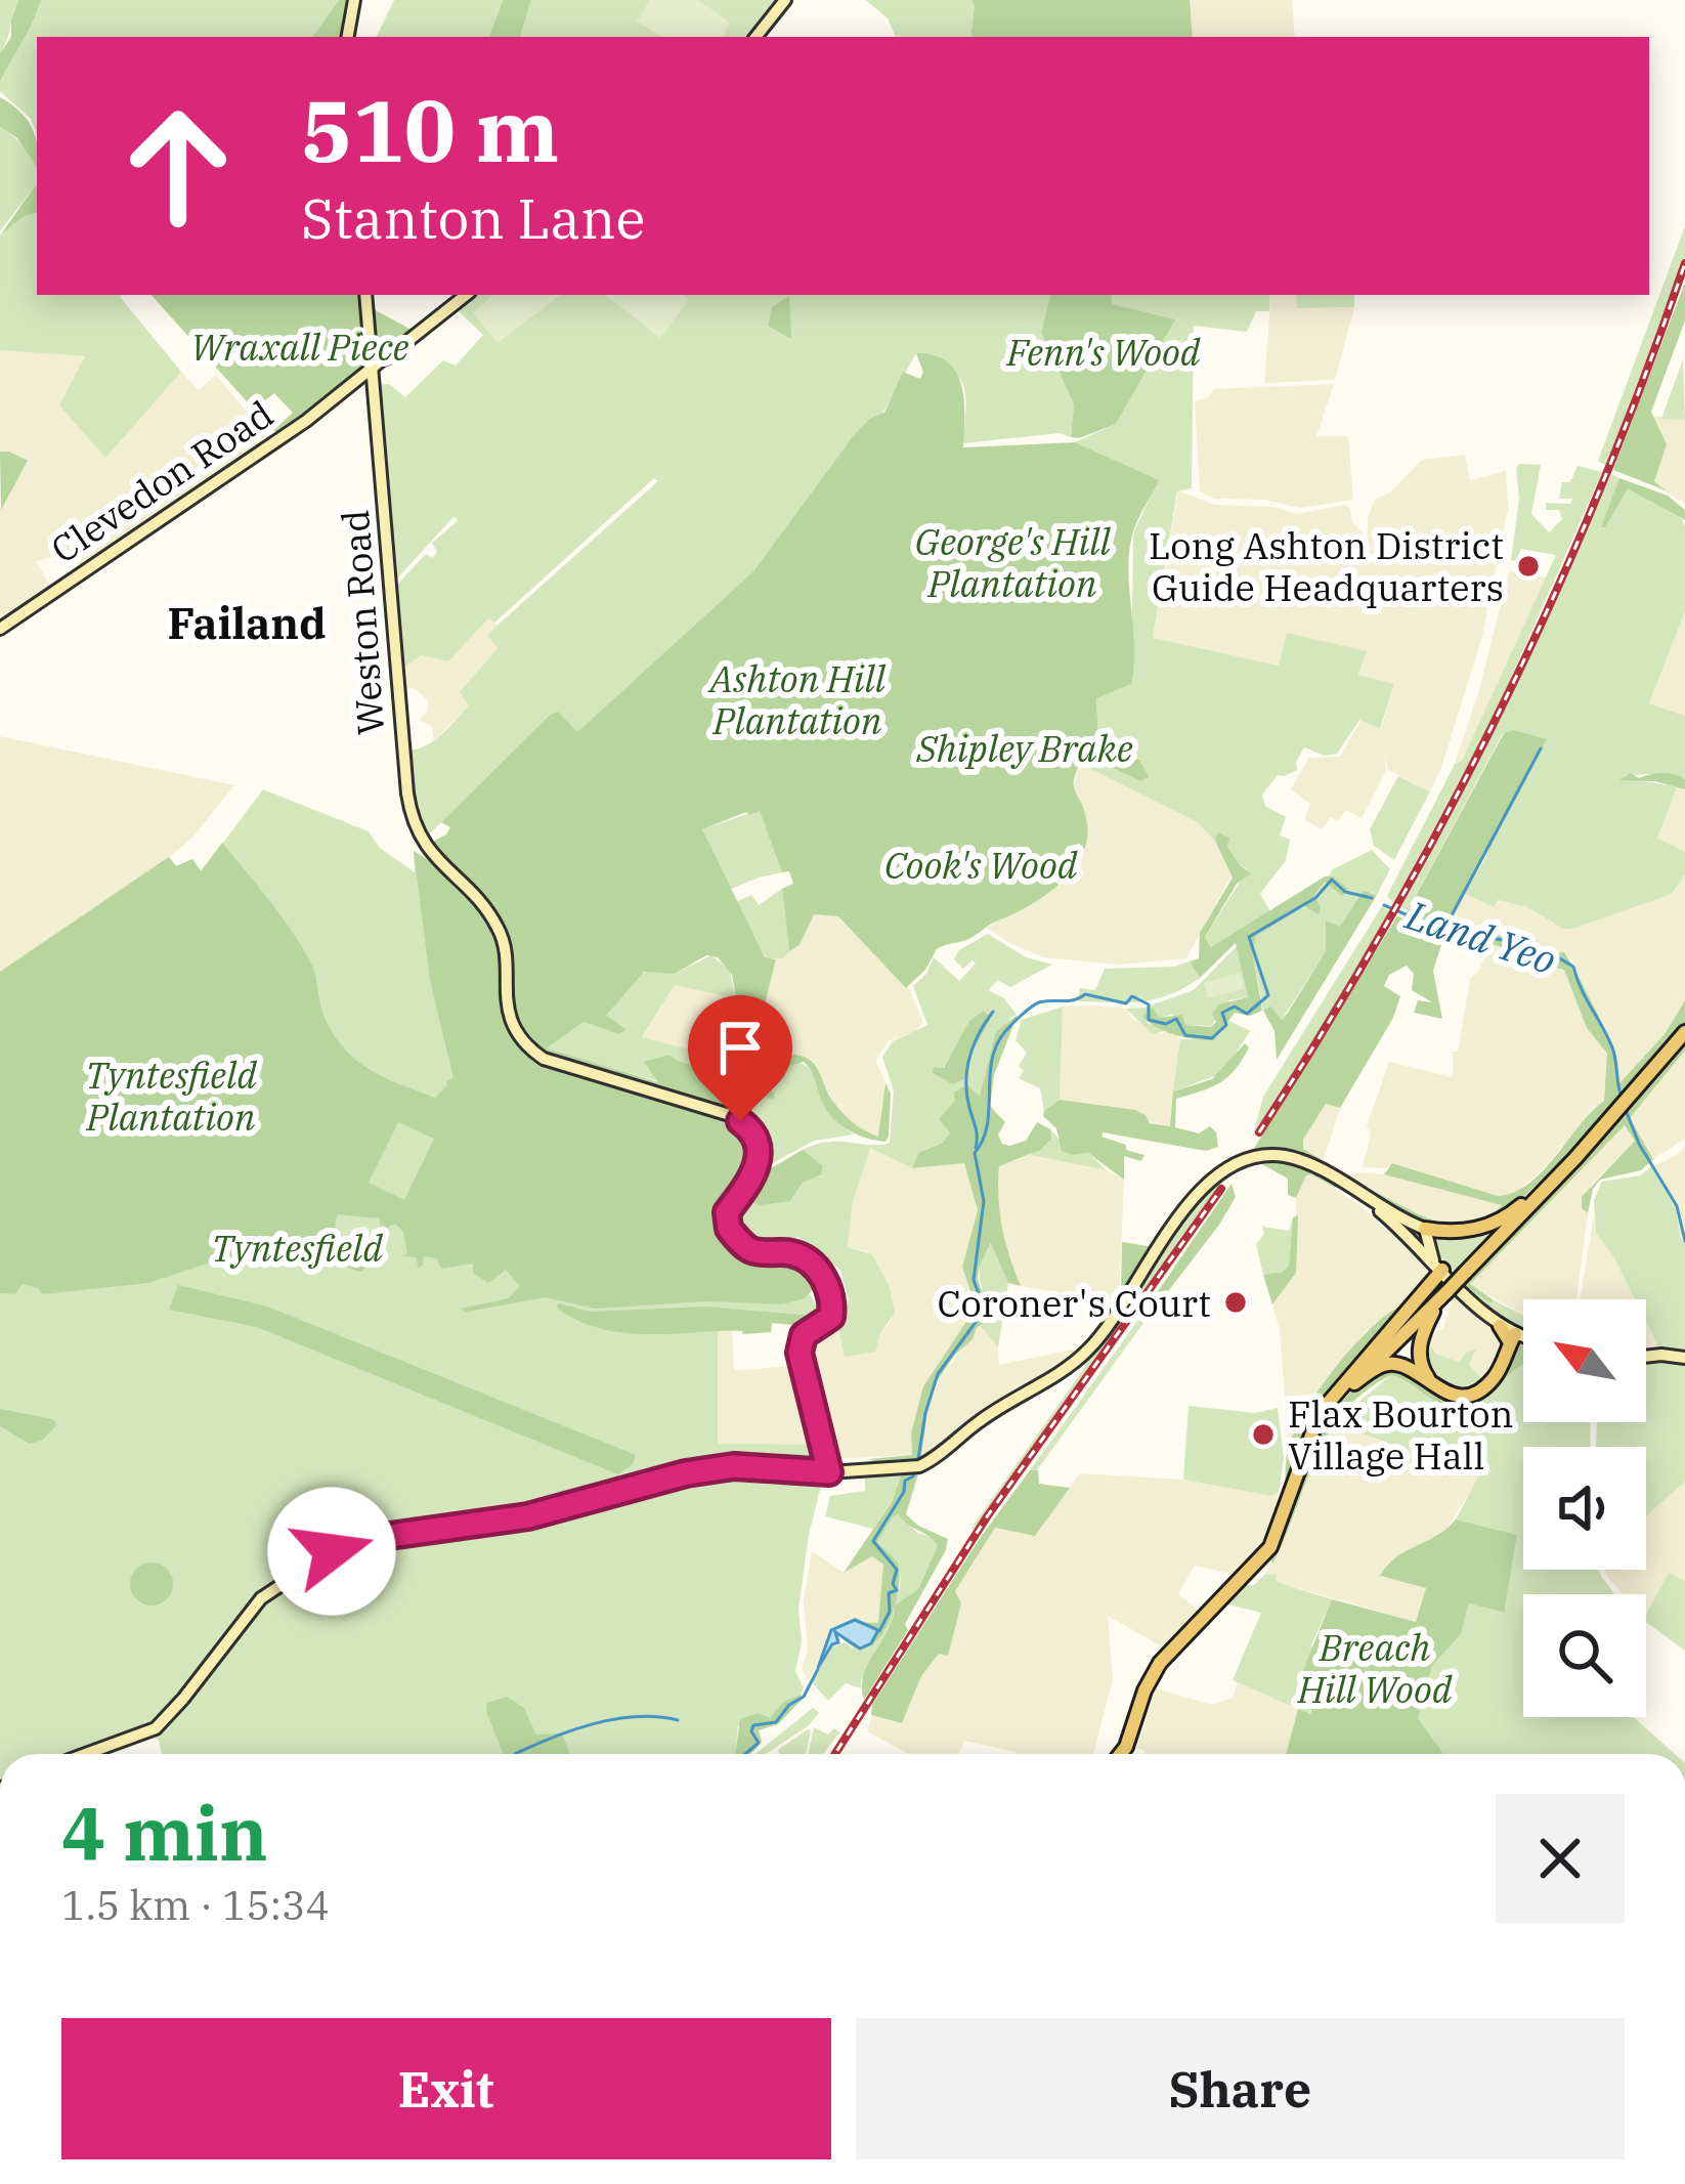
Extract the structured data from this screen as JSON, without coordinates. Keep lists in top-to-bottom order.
{
  "streets": {
    "main road": ["Clevedon Road", "Weston Road"]
  },
  "crossings": [
    ["Clevedon Road", "Weston Road"]
  ],
  "districts": ["Failand"],
  "water": ["Land Yeo"],
  "parks": [
    "Wraxall Piece",
    "Fenn's Wood",
    "George's Hill Plantation",
    "Ashton Hill Plantation",
    "Shipley Brake",
    "Cook's Wood",
    "Tyntesfield Plantation",
    "Tyntesfield",
    "Breach Hill Wood"
  ],
  "places": ["Long Ashton District Guide Headquarters", "Coroner's Court", "Flax Bourton Village Hall"],
  "north": "top left",
  "page": {
    "turn": ["510 m", "Stanton Lane"],
    "heading": ["4 min", "1.5 km · 15:34"],
    "buttons": ["Exit", "Share"]
  }
}
